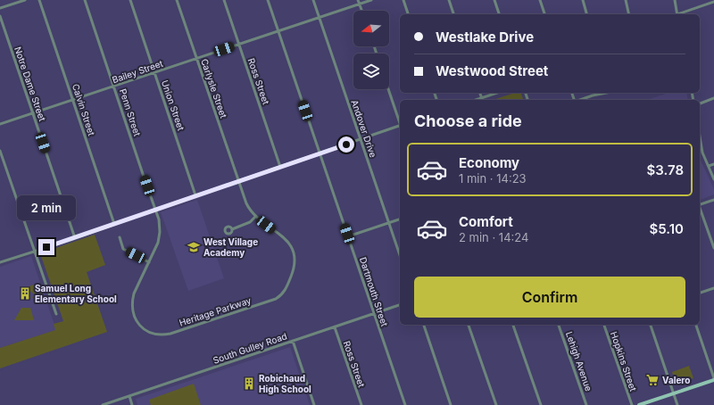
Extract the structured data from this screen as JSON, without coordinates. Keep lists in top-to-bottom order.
{
  "streets": {
    "street": [
      "Bailey Street",
      "Ross Street",
      "Notre Dame Street",
      "Carlysle Street",
      "Union Street",
      "Calvin Street",
      "Penn Street",
      "Andover Drive",
      "Dartmouth Street",
      "Heritage Parkway",
      "South Gulley Road",
      "Lehigh Avenue",
      "Hopkins Street"
    ]
  },
  "crossings": [
    ["Bailey Street", "Ross Street"],
    ["Bailey Street", "Notre Dame Street"],
    ["Bailey Street", "Carlysle Street"],
    ["Bailey Street", "Union Street"],
    ["Bailey Street", "Calvin Street"],
    ["Bailey Street", "Penn Street"],
    ["Bailey Street", "Andover Drive"],
    ["Bailey Street", "Dartmouth Street"],
    ["Ross Street", "South Gulley Road"],
    ["Carlysle Street", "Heritage Parkway"],
    ["Penn Street", "Heritage Parkway"],
    ["Dartmouth Street", "South Gulley Road"]
  ],
  "places": {
    "school or university": ["West Village Academy"],
    "building": ["Samuel Long Elementary School", "Robichaud High School"],
    "supermarket": ["Valero"]
  },
  "north": "left",
  "page": {
    "banner": ["Westlake Drive", "Westwood Street"],
    "heading": "Choose a ride",
    "list": [
      {
        "name": "Economy",
        "note": "1 min · 14:23",
        "value": "$3.78"
      },
      {
        "name": "Comfort",
        "note": "2 min · 14:24",
        "value": "$5.10"
      }
    ],
    "bubble": "2 min",
    "buttons": "Confirm"
  }
}
